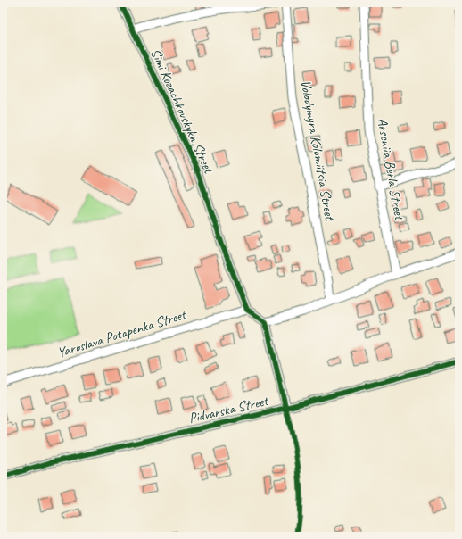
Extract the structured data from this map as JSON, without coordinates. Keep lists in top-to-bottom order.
{
  "streets": {
    "street": [
      "Simi Kozachkovskykh Street",
      "Volodymyra Kolomiitsia Street",
      "Arseniia Berla Street",
      "Yaroslava Potapenka Street",
      "Pidvarska Street"
    ]
  },
  "crossings": [
    ["Simi Kozachkovskykh Street", "Yaroslava Potapenka Street"]
  ]
}
